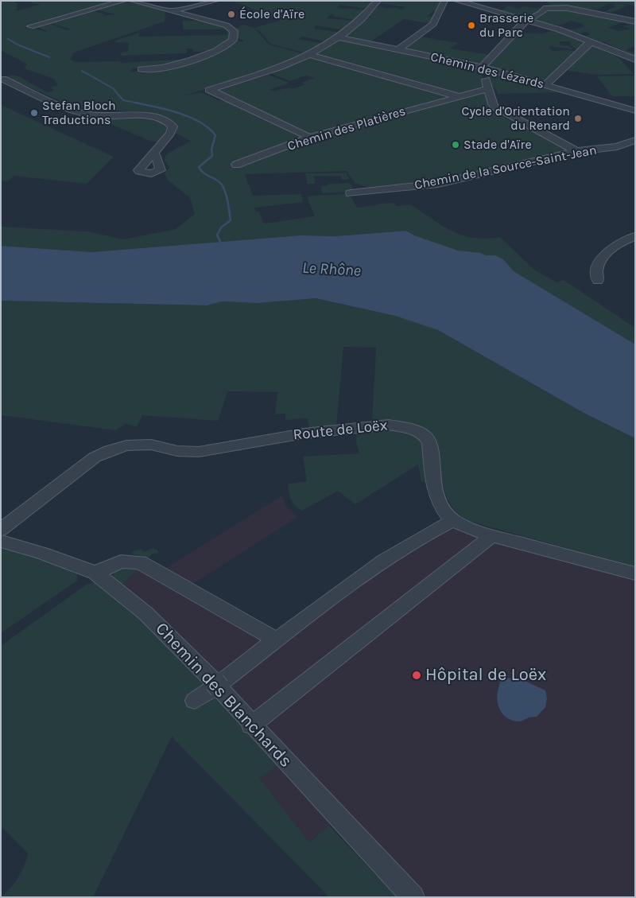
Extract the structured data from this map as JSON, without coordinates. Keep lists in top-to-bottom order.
{
  "streets": {
    "street": [
      "Chemin des Lézards",
      "Chemin des Platières",
      "Chemin de la Source-Saint-Jean",
      "Route de Loëx",
      "Chemin des Blanchards"
    ]
  },
  "water": ["Le Rhône"],
  "places": [
    "École d'Aïre",
    "Brasserie du Parc",
    "Stefan Bloch Traductions",
    "Cycle d'Orientation du Renard",
    "Stade d'Aïre",
    "Hôpital de Loëx"
  ]
}
